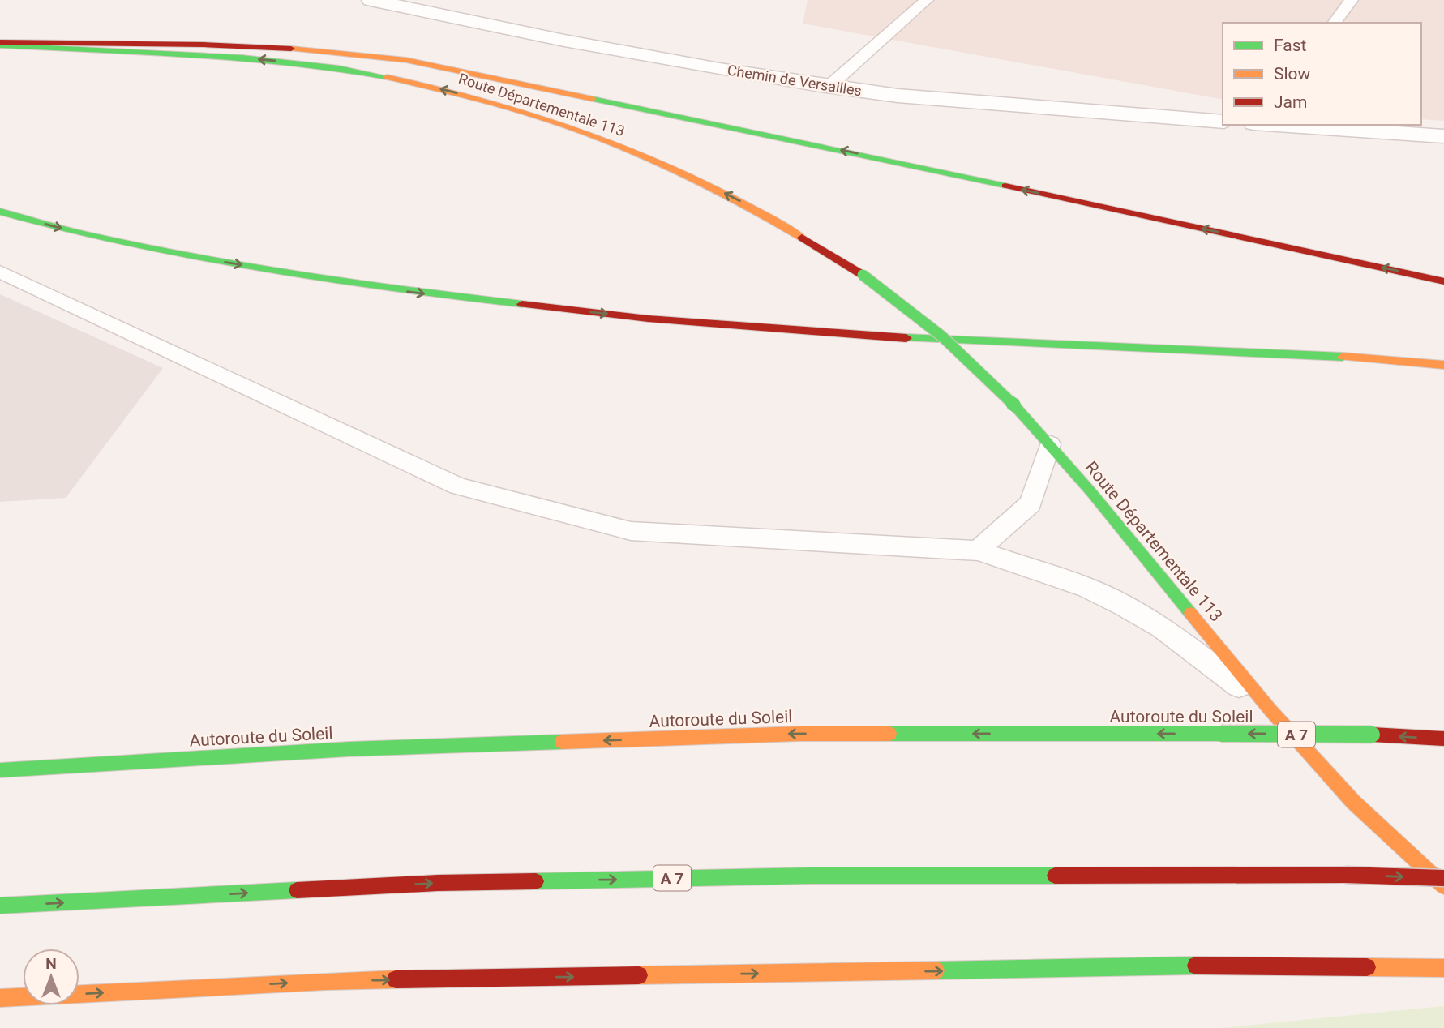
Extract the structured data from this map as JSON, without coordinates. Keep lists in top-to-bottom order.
{
  "streets": {
    "main road": ["Route Départementale 113", "Autoroute du Soleil", "A 7"],
    "street": ["Chemin de Versailles"]
  },
  "one_way": ["Autoroute du Soleil"],
  "legend": ["Fast", "Slow", "Jam"],
  "north": "top"
}
